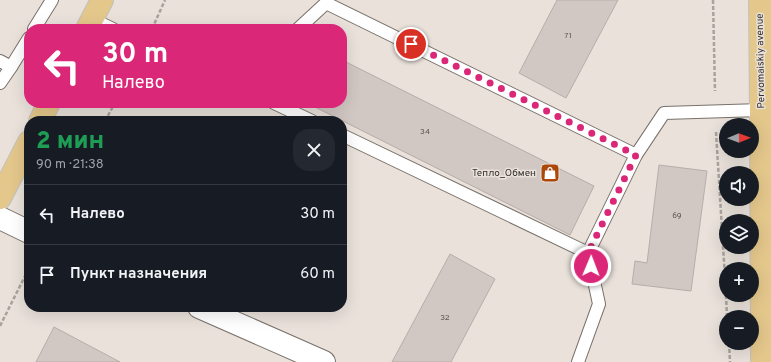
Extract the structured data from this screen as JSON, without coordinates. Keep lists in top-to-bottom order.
{
  "streets": {
    "main road": ["Pervomaiskiy avenue"]
  },
  "places": {
    "shop": ["Тепло_Обмен"]
  },
  "house_numbers": [
    "71",
    "34",
    "69",
    "32"
  ],
  "north": "right",
  "page": {
    "turn": ["30 m", "Налево"],
    "heading": ["2 мин", "90 m · 21:38"],
    "map_buttons": ["+", "−"],
    "list": [
      {
        "name": "Налево",
        "value": "30 m"
      },
      {
        "name": "Пункт назначения",
        "value": "60 m"
      }
    ]
  }
}
